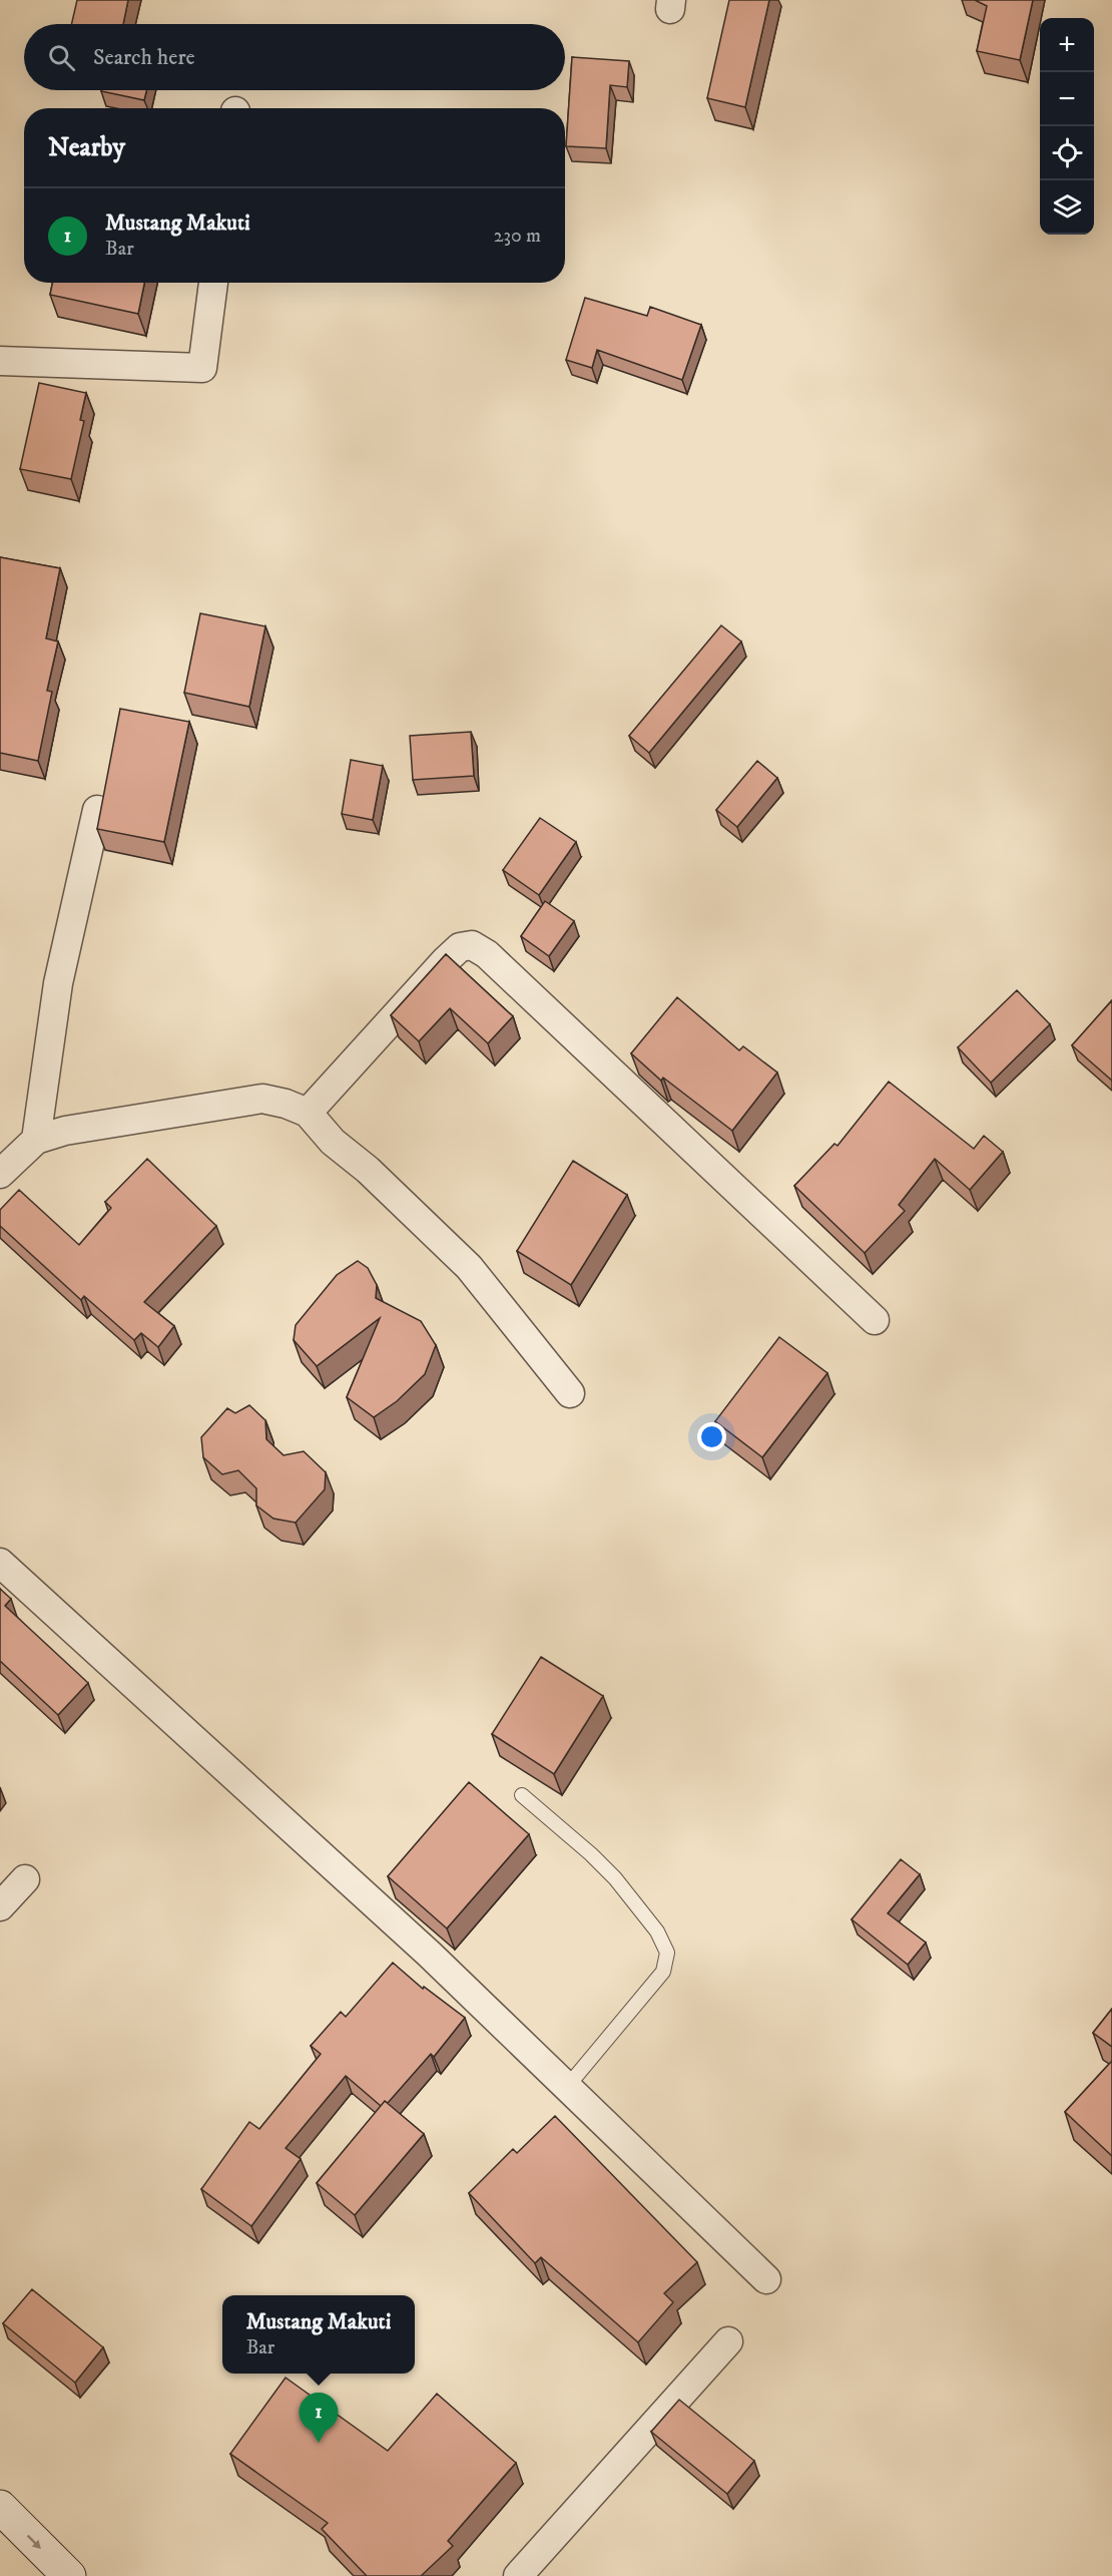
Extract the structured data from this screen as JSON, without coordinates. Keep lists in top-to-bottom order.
{
  "page": {
    "map_buttons": ["+", "−"],
    "search": "Search here",
    "heading": "Nearby",
    "list": [
      {
        "mark": "1",
        "name": "Mustang Makuti",
        "note": "Bar",
        "value": "230 m"
      }
    ],
    "popup": ["Mustang Makuti", "Bar"],
    "pins": "1"
  }
}
